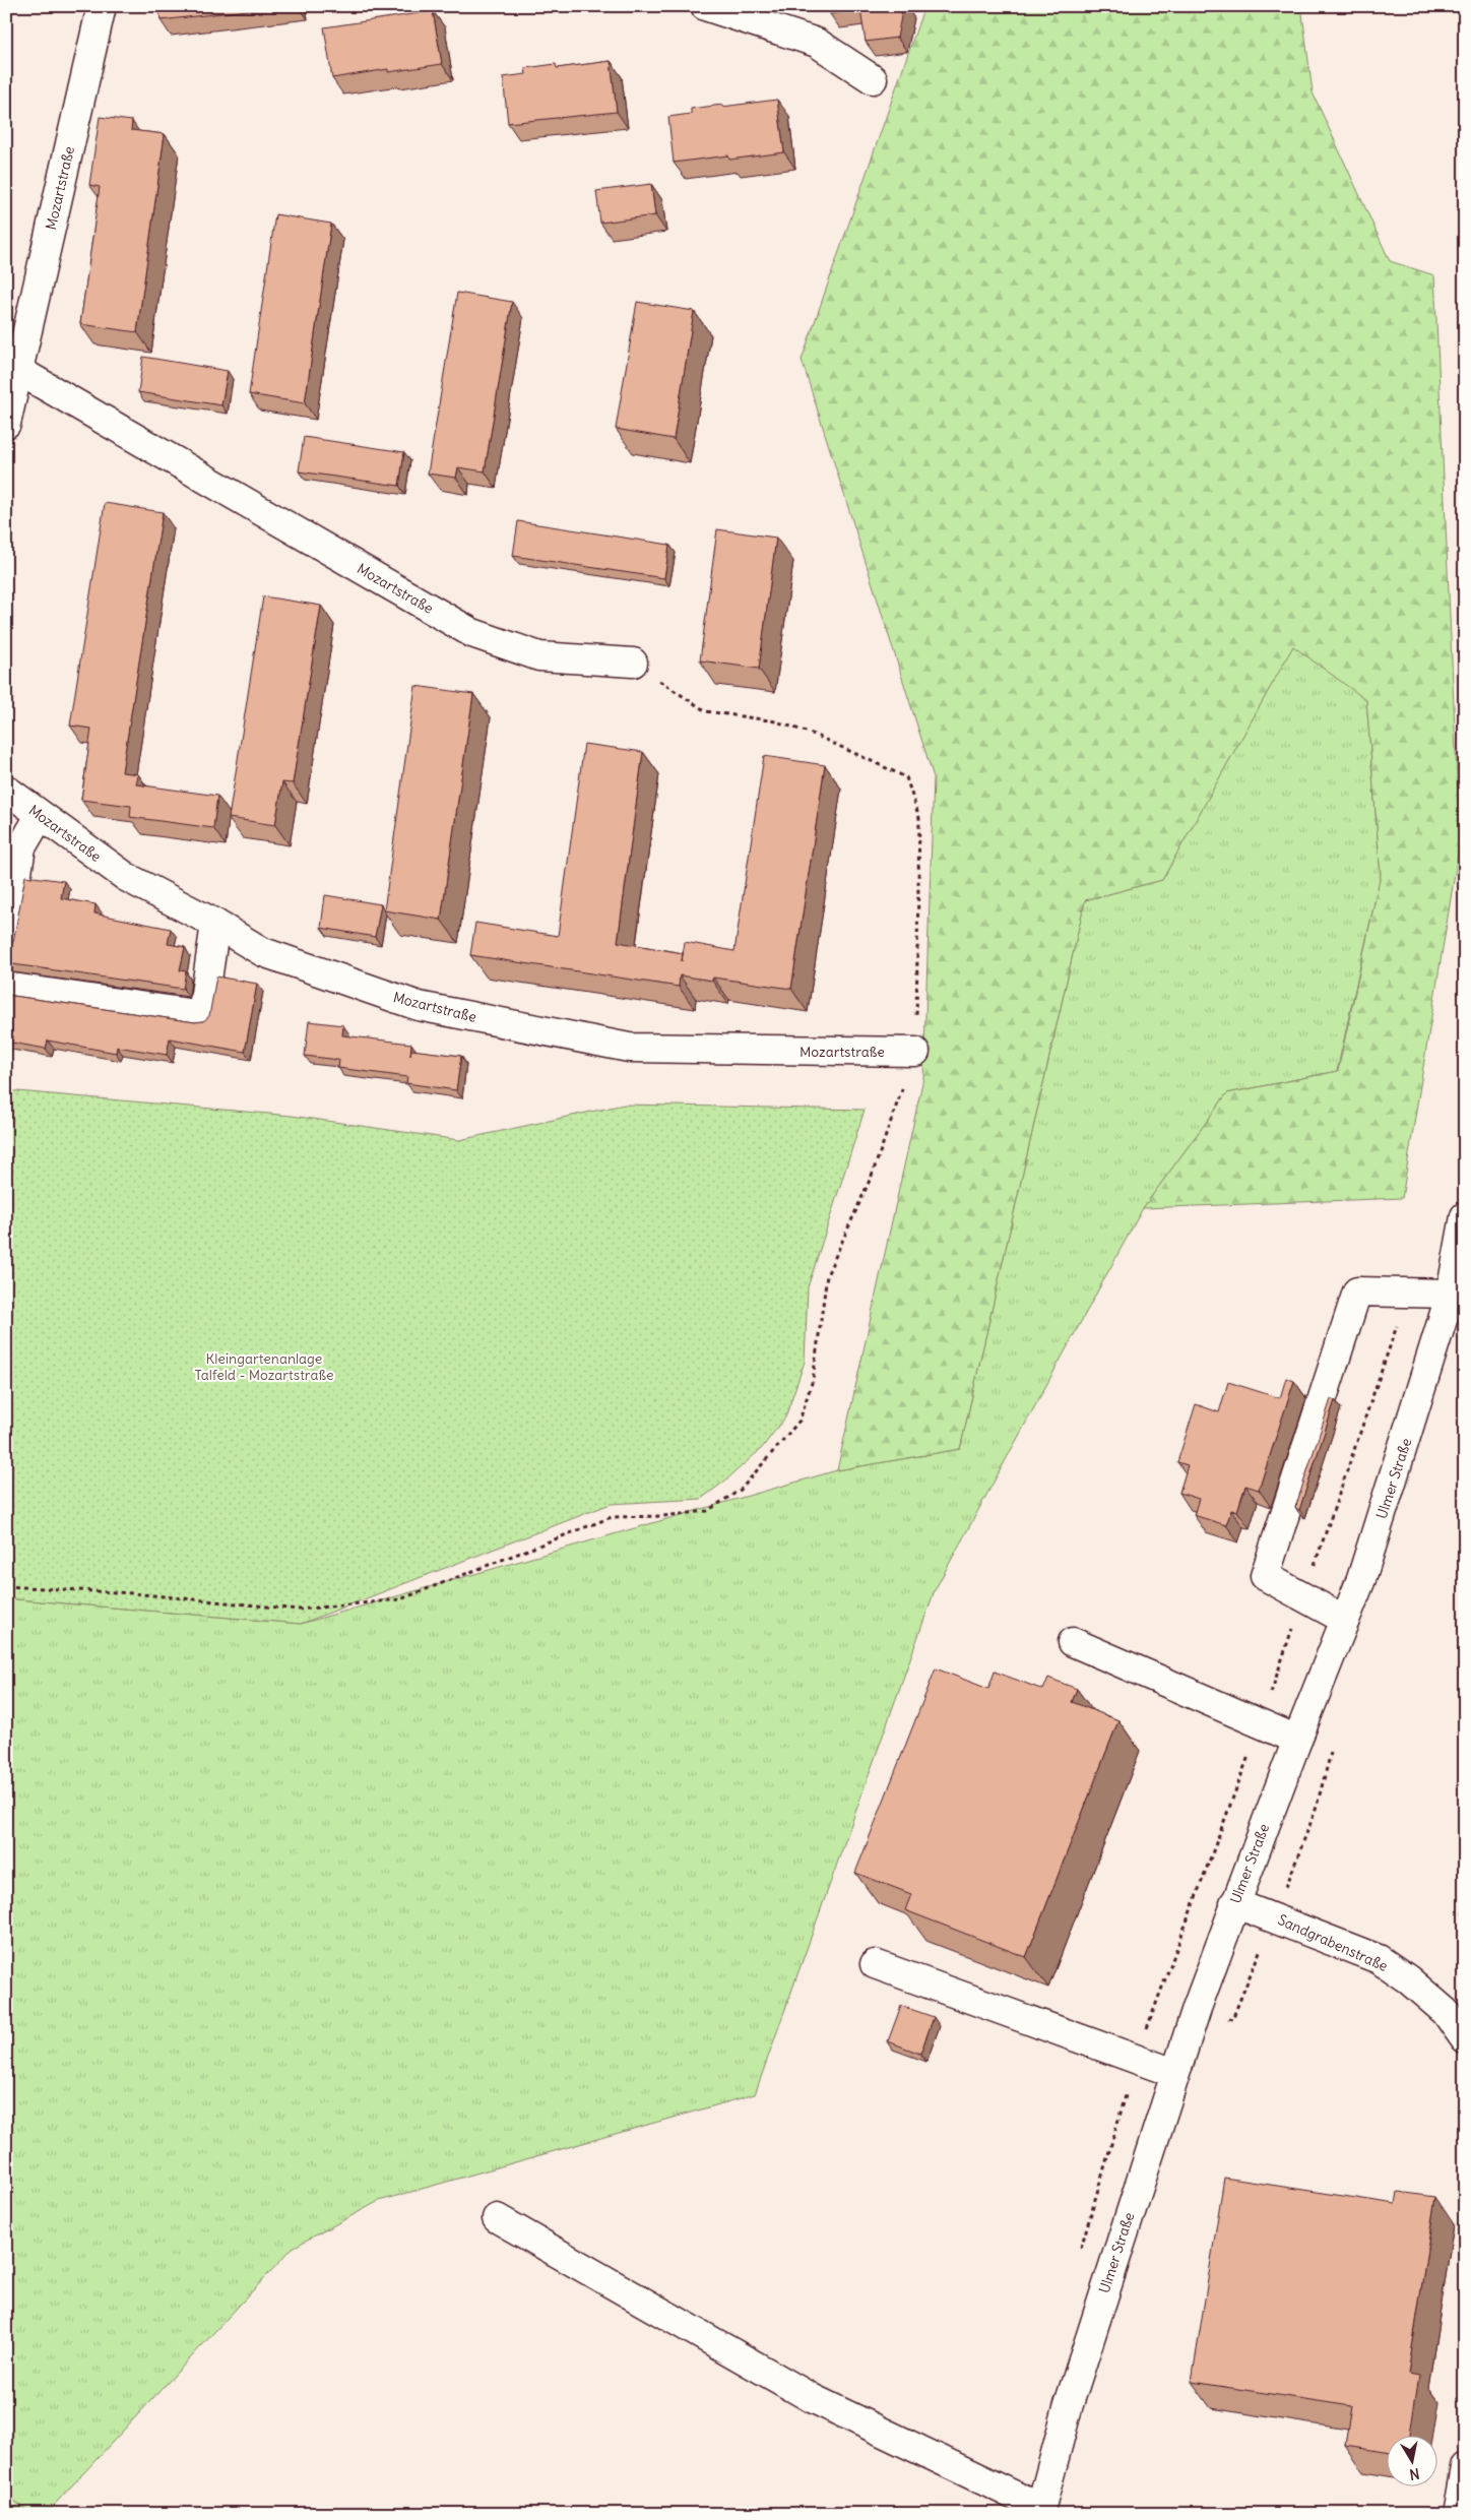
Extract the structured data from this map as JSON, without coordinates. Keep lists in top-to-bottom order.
{
  "streets": {
    "street": ["Mozartstraße", "Ulmer Straße", "Sandgrabenstraße"]
  },
  "crossings": [
    ["Ulmer Straße", "Sandgrabenstraße"]
  ],
  "parks": ["Kleingartenanlage Talfeld - Mozartstraße"],
  "north": "bottom"
}
